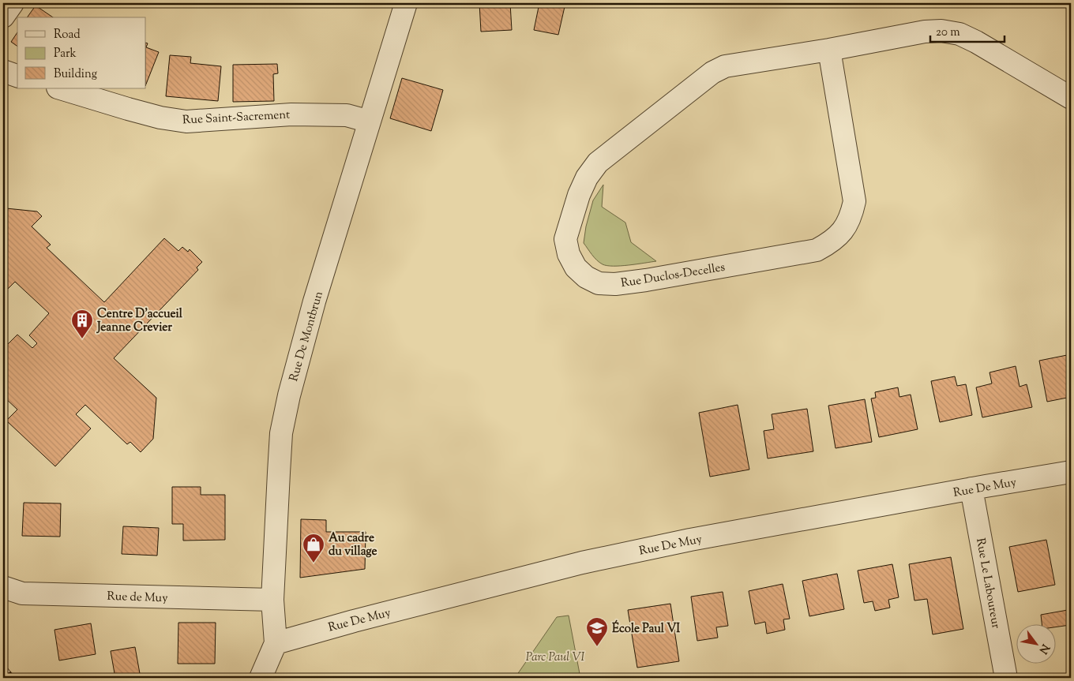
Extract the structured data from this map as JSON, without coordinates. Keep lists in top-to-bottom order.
{
  "streets": {
    "street": [
      "Rue Saint-Sacrement",
      "Rue Duclos-Decelles",
      "Rue De Montbrun",
      "Rue De Muy",
      "Rue Le Laboureur",
      "Rue de Muy"
    ]
  },
  "crossings": [
    ["Rue Saint-Sacrement", "Rue De Montbrun"],
    ["Rue De Montbrun", "Rue De Muy"],
    ["Rue De Montbrun", "Rue de Muy"],
    ["Rue De Muy", "Rue Le Laboureur"]
  ],
  "parks": ["Parc Paul VI"],
  "places": {
    "building": ["Centre D'accueil Jeanne Crevier"],
    "shop": ["Au cadre du village"],
    "school or university": ["École Paul VI"]
  },
  "legend": ["Road", "Park", "Building"],
  "scale_bar": "20 m",
  "north": "bottom right"
}
